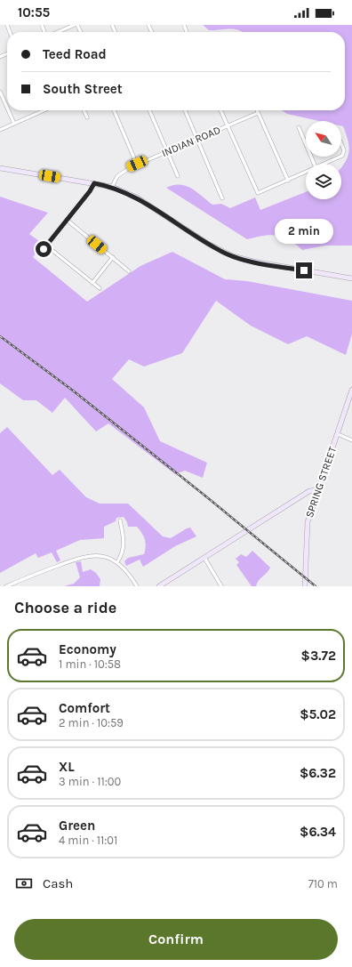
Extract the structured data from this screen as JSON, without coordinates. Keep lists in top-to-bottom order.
{
  "streets": {
    "main road": ["SPRING STREET"],
    "street": ["INDIAN ROAD"]
  },
  "north": "top left",
  "page": {
    "status": "10:55",
    "banner": ["Teed Road", "South Street"],
    "bubble": "2 min",
    "heading": "Choose a ride",
    "list": [
      {
        "name": "Economy",
        "note": "1 min · 10:58",
        "value": "$3.72"
      },
      {
        "name": "Comfort",
        "note": "2 min · 10:59",
        "value": "$5.02"
      },
      {
        "name": "XL",
        "note": "3 min · 11:00",
        "value": "$6.32"
      },
      {
        "name": "Green",
        "note": "4 min · 11:01",
        "value": "$6.34"
      }
    ],
    "pay": ["Cash", "710 m"],
    "buttons": "Confirm"
  }
}
